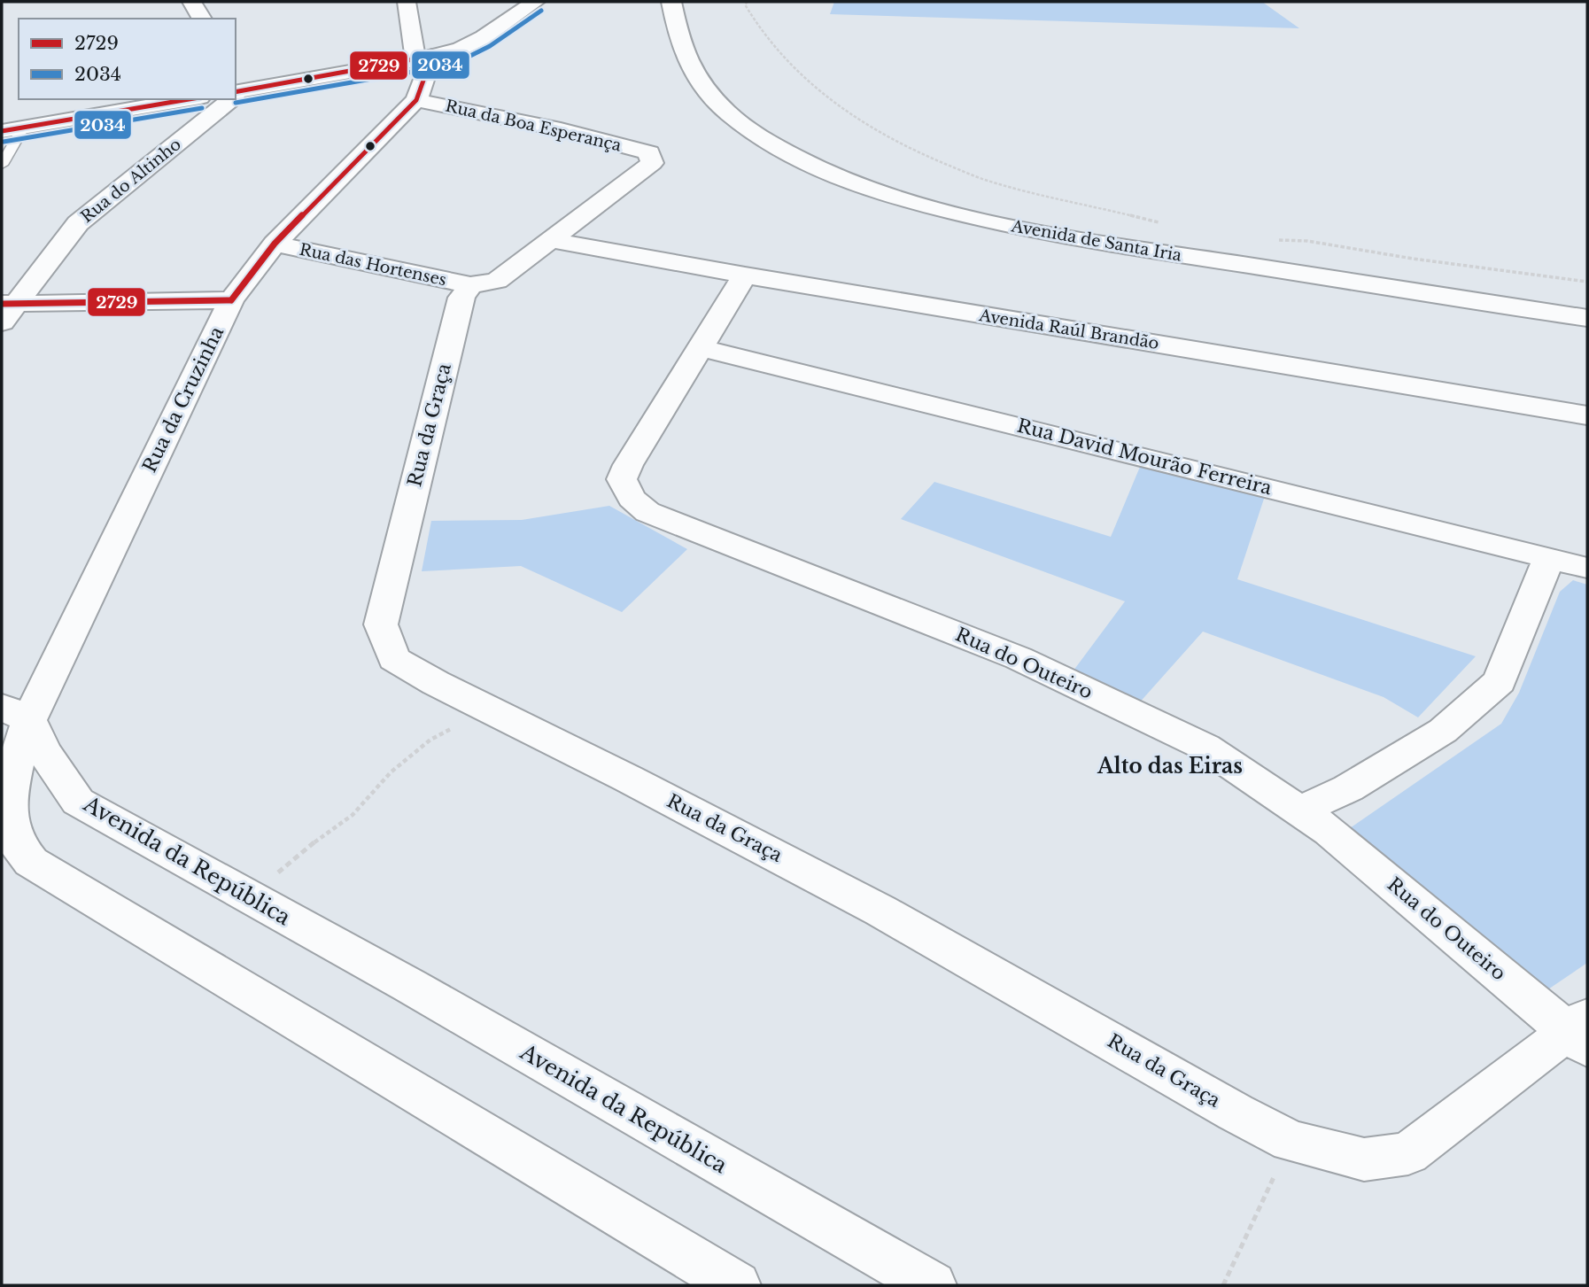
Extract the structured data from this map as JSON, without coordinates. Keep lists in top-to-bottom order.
{
  "streets": {
    "street": [
      "Rua da Boa Esperança",
      "Rua do Altinho",
      "Avenida de Santa Iria",
      "Rua das Hortenses",
      "Avenida Raúl Brandão",
      "Rua da Cruzinha",
      "Rua da Graça",
      "Rua David Mourão Ferreira",
      "Rua do Outeiro",
      "Avenida da República"
    ]
  },
  "crossings": [
    ["Rua da Boa Esperança", "Avenida Raúl Brandão"],
    ["Rua da Boa Esperança", "Rua da Cruzinha"],
    ["Rua das Hortenses", "Rua da Cruzinha"],
    ["Rua das Hortenses", "Rua da Graça"],
    ["Avenida Raúl Brandão", "Rua do Outeiro"],
    ["Rua da Cruzinha", "Avenida da República"],
    ["Rua da Graça", "Rua do Outeiro"],
    ["Rua David Mourão Ferreira", "Rua do Outeiro"]
  ],
  "districts": ["Alto das Eiras"],
  "lines": ["transit line 2034", "transit line 2729"],
  "legend": ["2729", "2034"]
}
